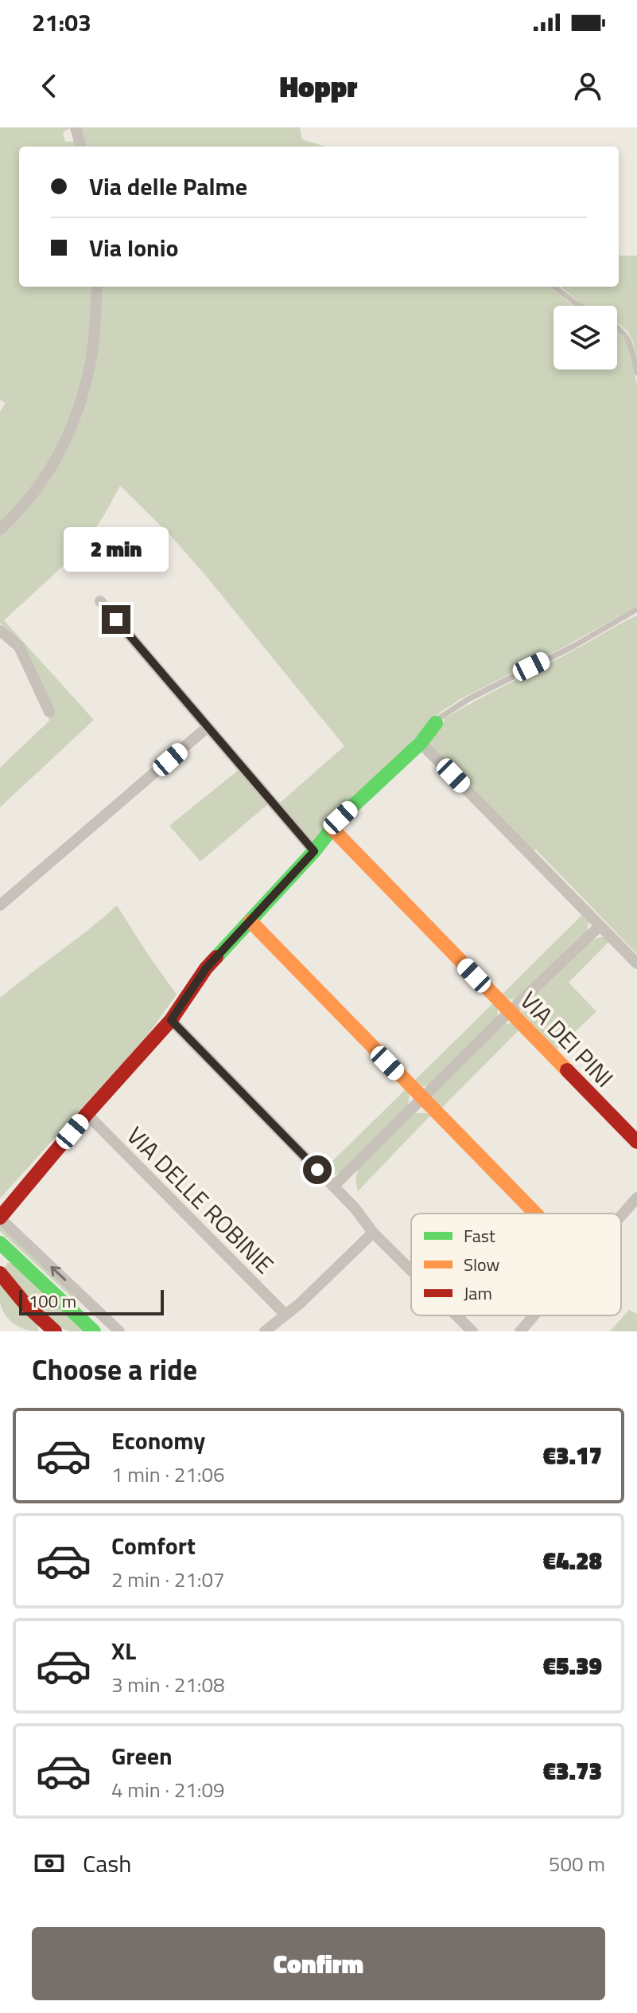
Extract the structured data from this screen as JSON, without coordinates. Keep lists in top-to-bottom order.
{
  "streets": {
    "street": ["VIA DEI PINI", "VIA DELLE ROBINIE"]
  },
  "legend": ["Fast", "Slow", "Jam"],
  "scale_bar": "100 m",
  "page": {
    "status": "21:03",
    "header": "Hoppr",
    "banner": ["Via delle Palme", "Via Ionio"],
    "bubble": "2 min",
    "scale": "100 m",
    "heading": "Choose a ride",
    "list": [
      {
        "name": "Economy",
        "note": "1 min · 21:06",
        "value": "€3.17"
      },
      {
        "name": "Comfort",
        "note": "2 min · 21:07",
        "value": "€4.28"
      },
      {
        "name": "XL",
        "note": "3 min · 21:08",
        "value": "€5.39"
      },
      {
        "name": "Green",
        "note": "4 min · 21:09",
        "value": "€3.73"
      }
    ],
    "pay": ["Cash", "500 m"],
    "buttons": "Confirm"
  }
}
